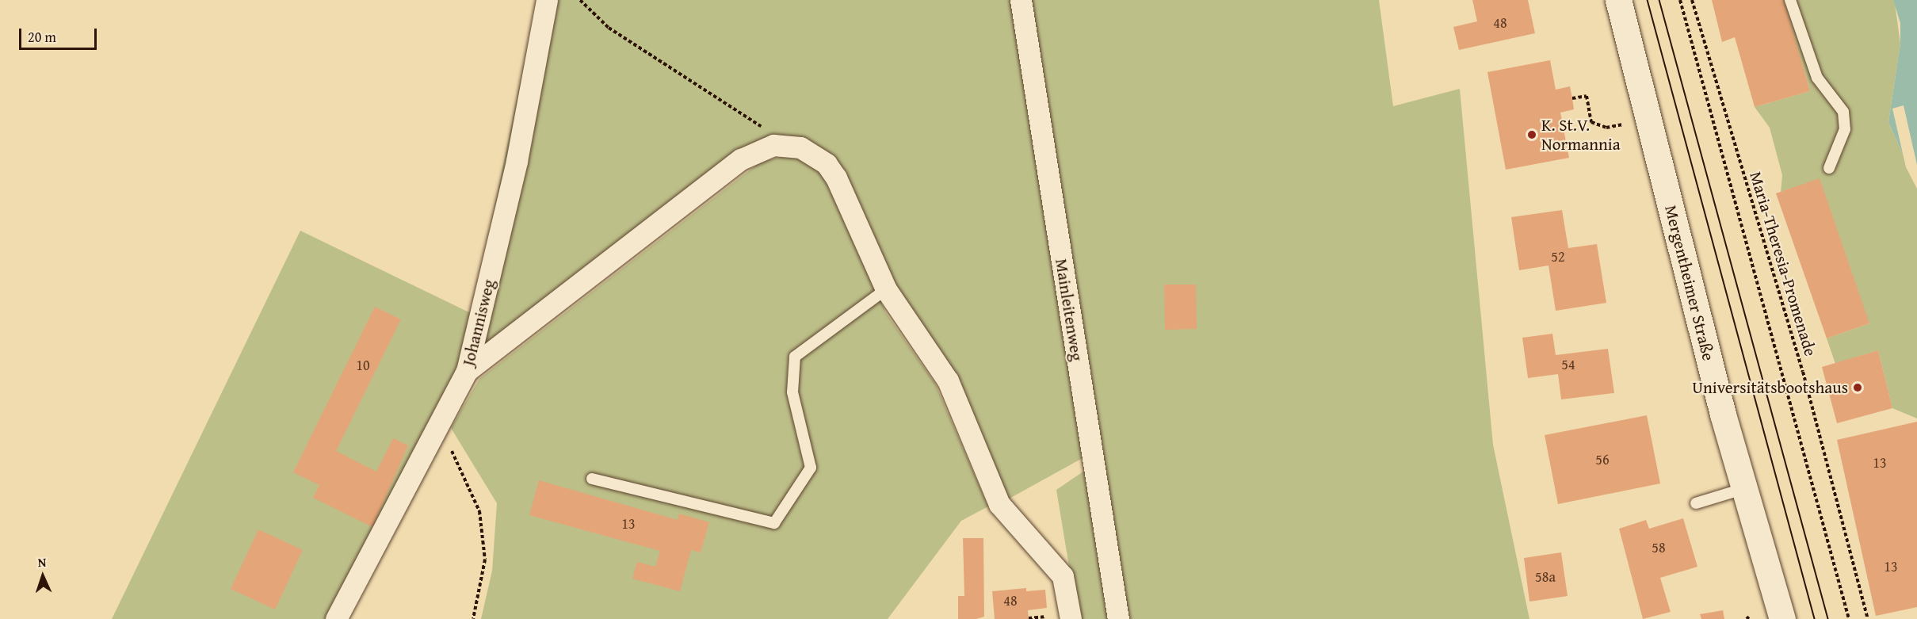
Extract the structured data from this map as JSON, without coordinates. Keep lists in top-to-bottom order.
{
  "streets": {
    "main road": ["Mergentheimer Straße"],
    "street": ["Mainleitenweg", "Johannisweg"],
    "path": ["Maria-Theresia-Promenade"]
  },
  "places": ["K. St.V. Normannia", "Universitätsbootshaus"],
  "house_numbers": [
    "48",
    "52",
    "54",
    "10",
    "56",
    "13",
    "13",
    "58",
    "13",
    "58a",
    "48"
  ],
  "scale_bar": "20 m",
  "north": "top"
}
